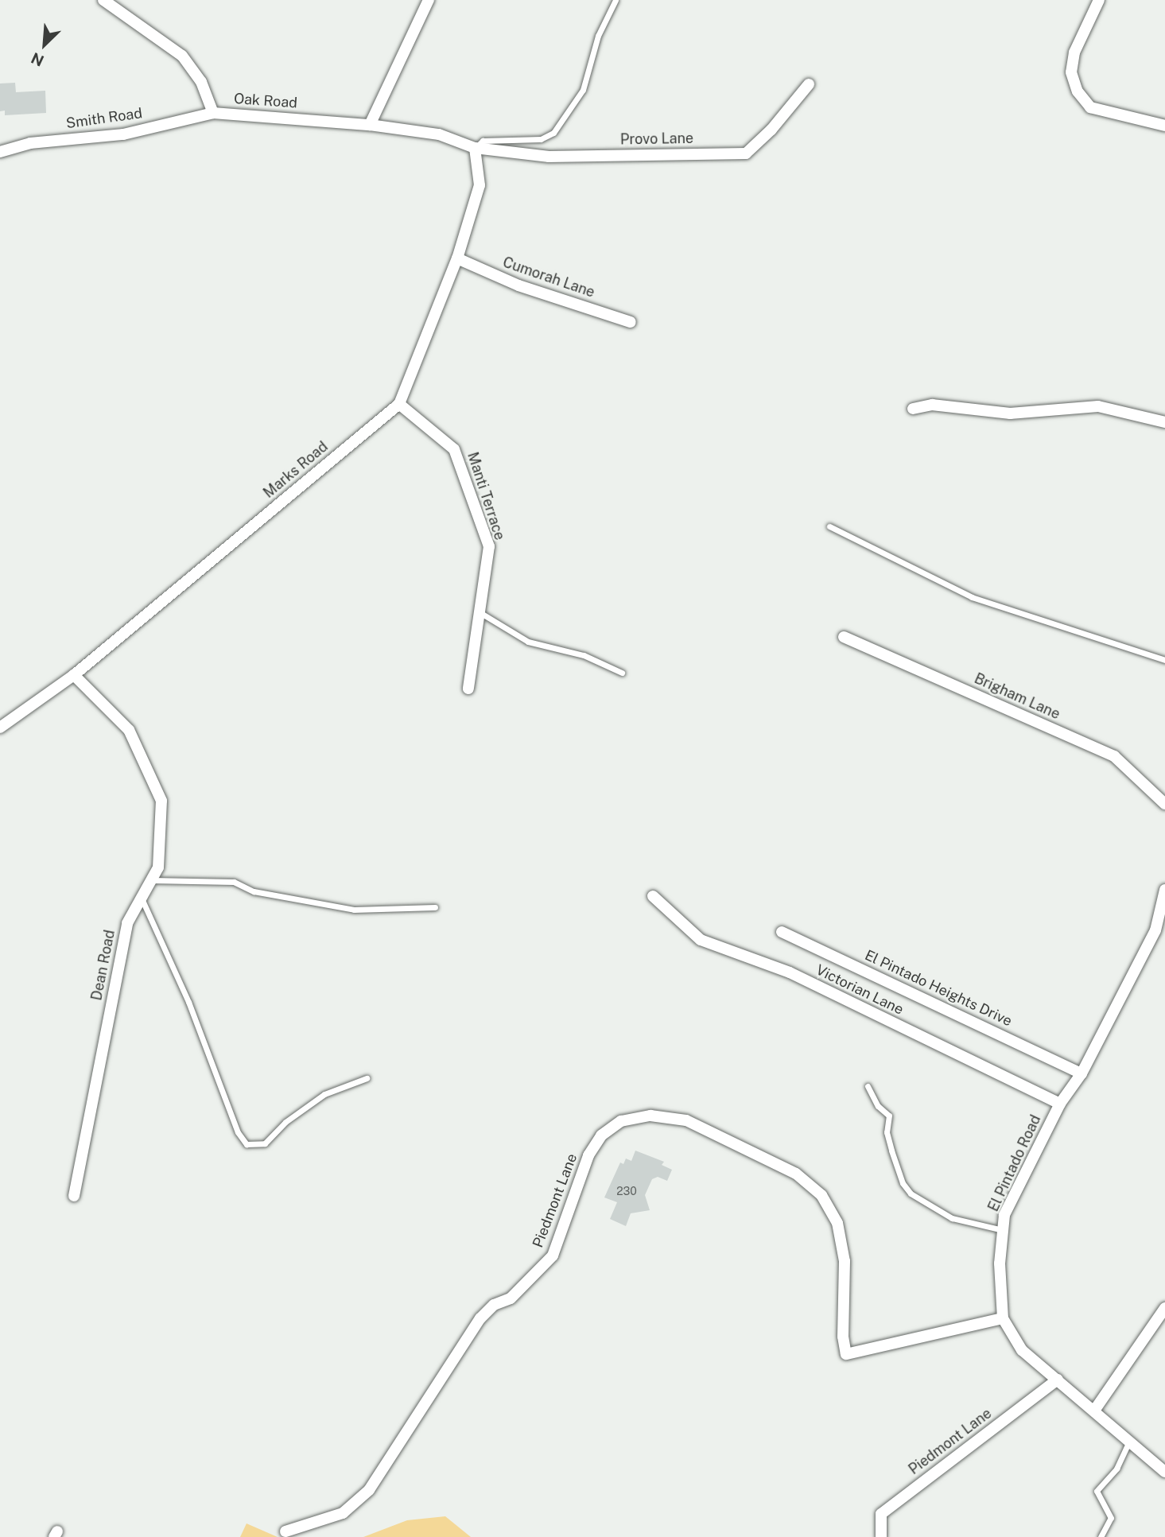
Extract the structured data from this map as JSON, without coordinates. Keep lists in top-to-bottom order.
{
  "streets": {
    "street": [
      "Oak Road",
      "Smith Road",
      "Provo Lane",
      "Cumorah Lane",
      "Marks Road",
      "Manti Terrace",
      "Brigham Lane",
      "Dean Road",
      "El Pintado Heights Drive",
      "Victorian Lane",
      "El Pintado Road",
      "Piedmont Lane"
    ]
  },
  "crossings": [
    ["Oak Road", "Smith Road"],
    ["Oak Road", "Provo Lane"],
    ["Oak Road", "Marks Road"],
    ["Provo Lane", "Marks Road"],
    ["Cumorah Lane", "Marks Road"],
    ["Marks Road", "Manti Terrace"],
    ["Marks Road", "Dean Road"],
    ["El Pintado Heights Drive", "El Pintado Road"],
    ["Victorian Lane", "El Pintado Road"],
    ["El Pintado Road", "Piedmont Lane"]
  ],
  "house_numbers": ["230"],
  "north": "bottom left"
}
